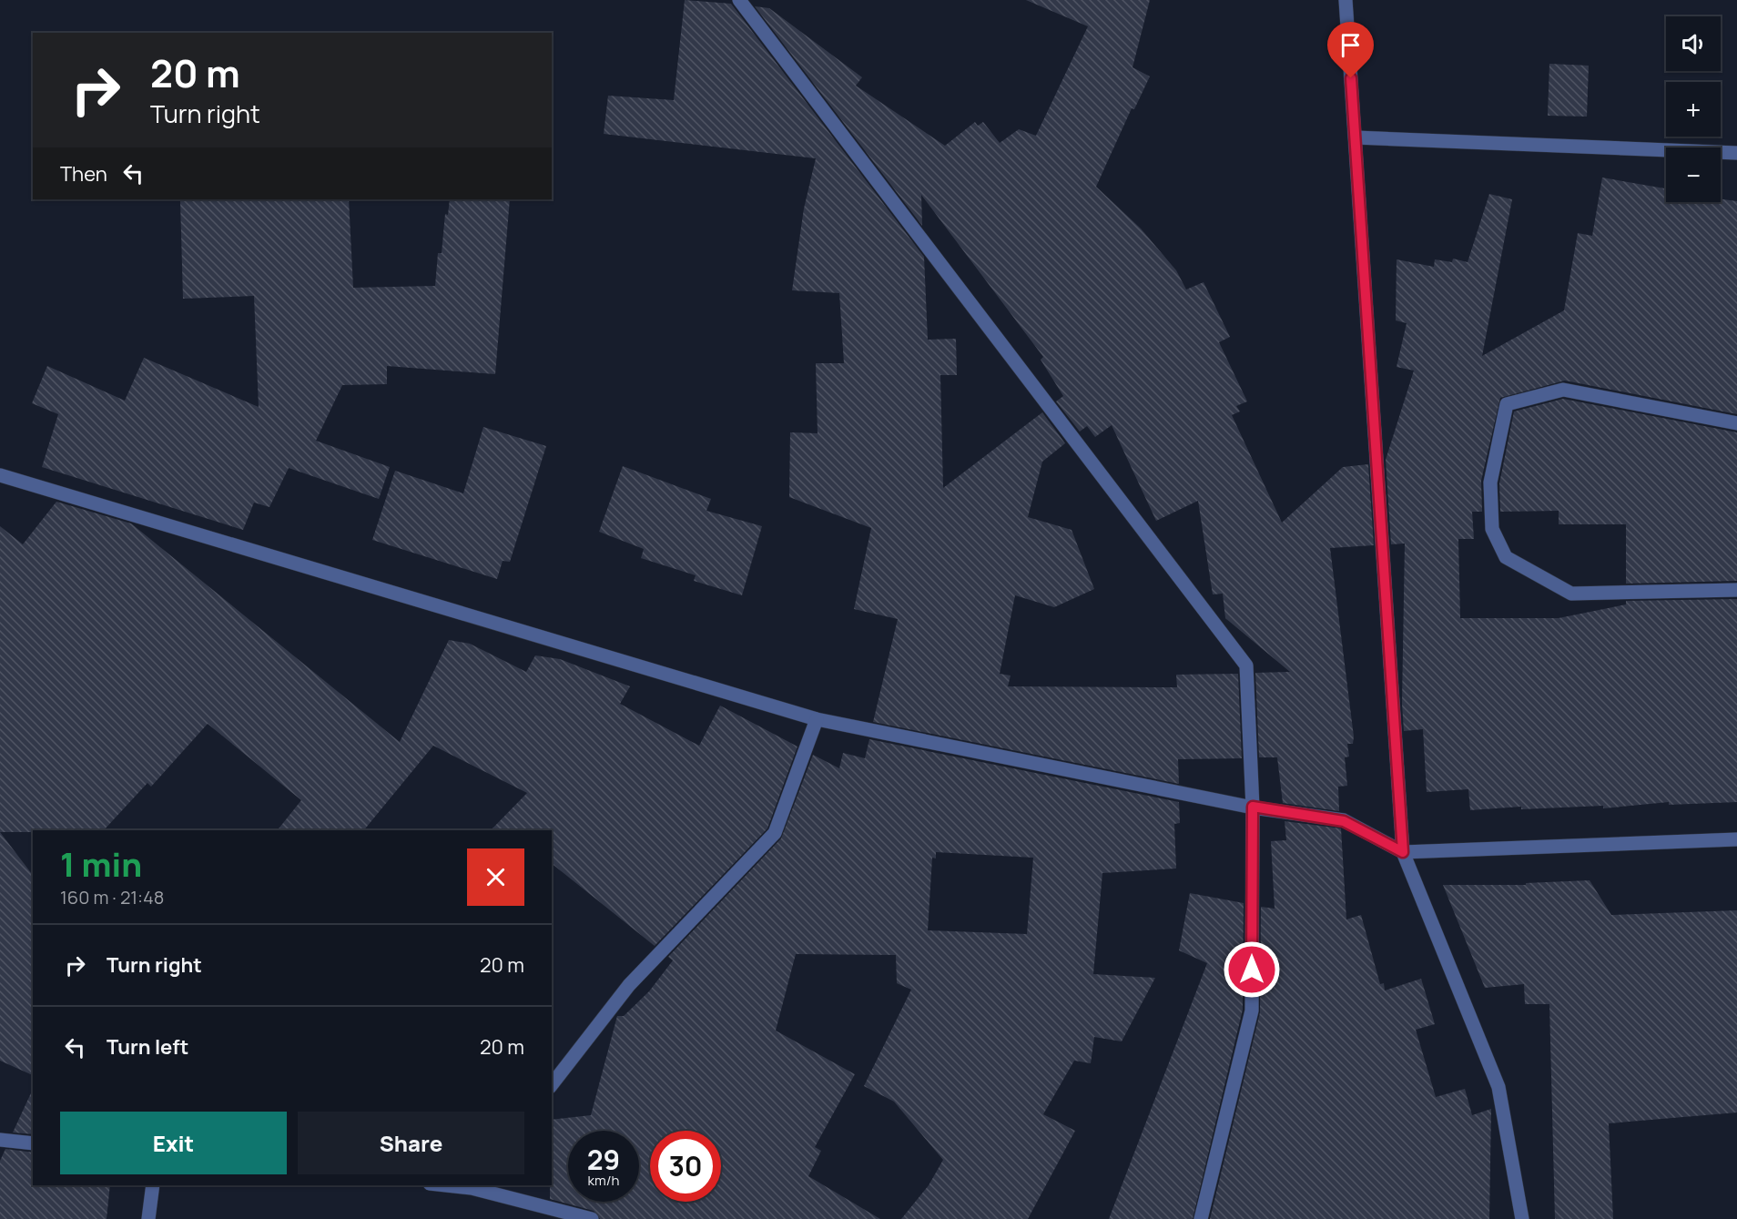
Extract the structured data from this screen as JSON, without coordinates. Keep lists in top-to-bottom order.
{
  "page": {
    "map_buttons": ["+", "−"],
    "turn": ["20 m", "Turn right"],
    "then": "Then",
    "heading": ["1 min", "160 m · 21:48"],
    "list": [
      {
        "name": "Turn right",
        "value": "20 m"
      },
      {
        "name": "Turn left",
        "value": "20 m"
      }
    ],
    "buttons": ["Exit", "Share"],
    "speed": "29 km/h",
    "limit": "30"
  }
}
